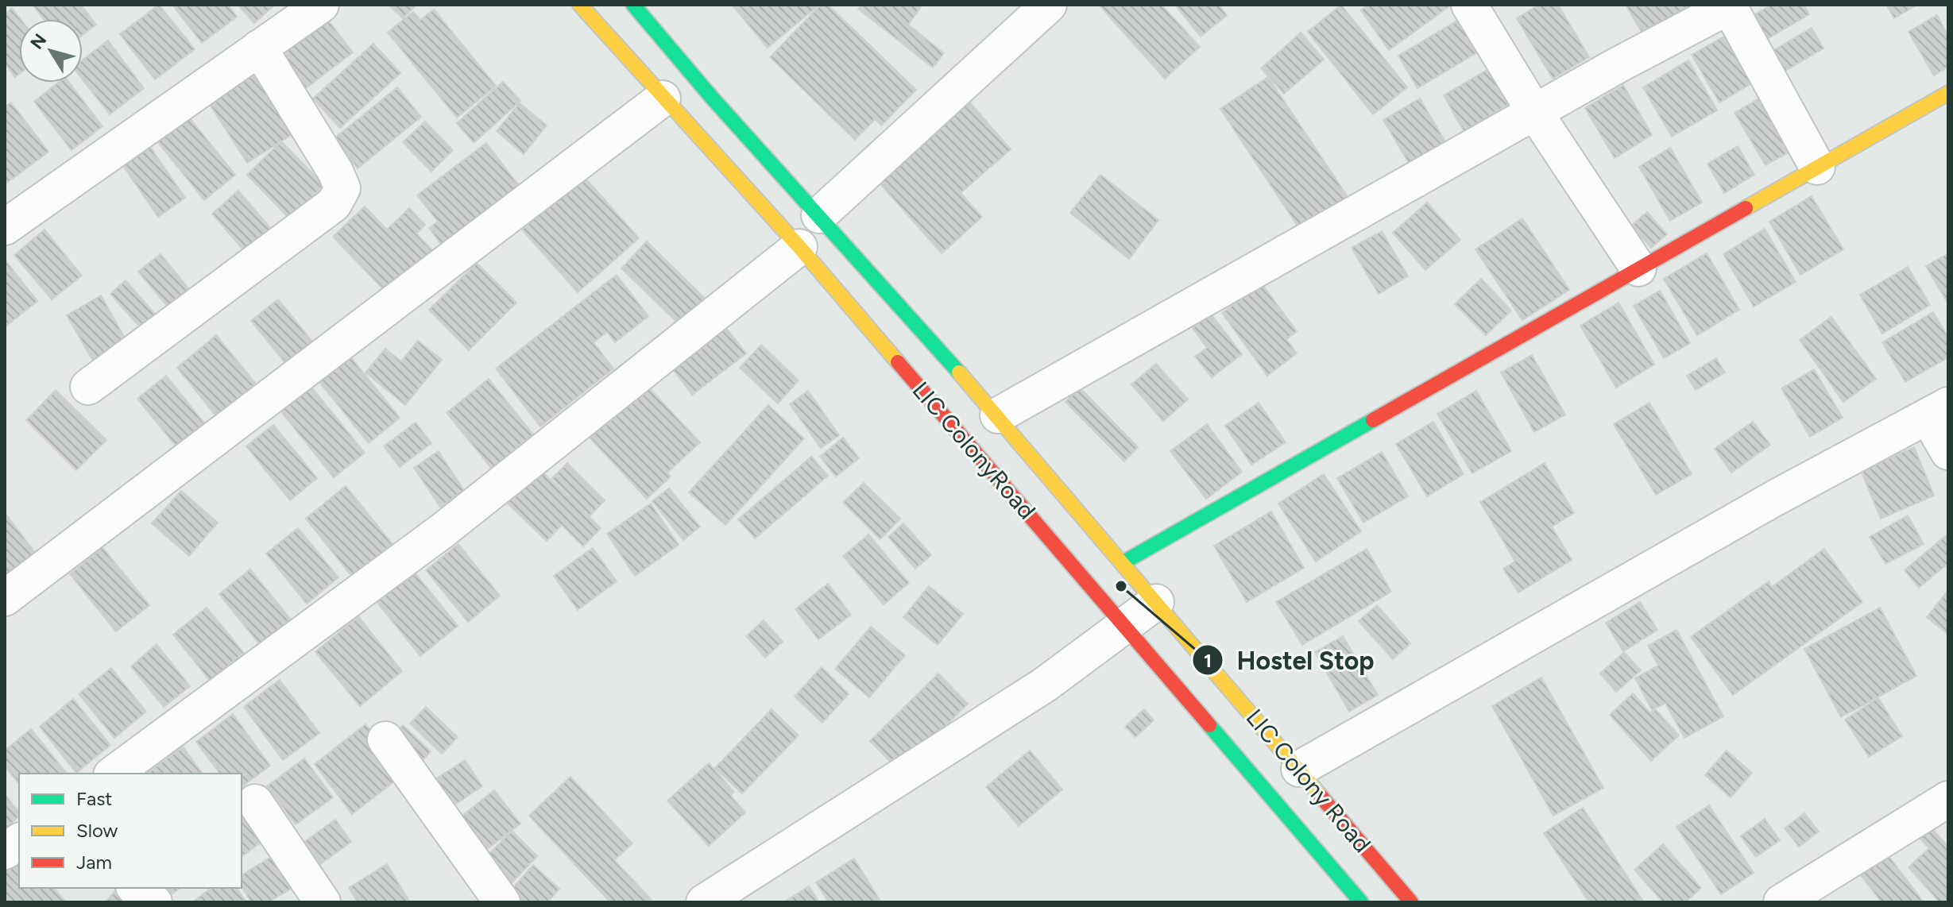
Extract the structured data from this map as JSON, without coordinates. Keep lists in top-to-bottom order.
{
  "streets": {
    "main road": ["LIC ColonyRoad", "LIC Colony Road"]
  },
  "crossings": [
    ["LIC ColonyRoad", "LIC Colony Road"]
  ],
  "places": ["Hostel Stop"],
  "legend": ["Fast", "Slow", "Jam"],
  "north": "top left"
}
